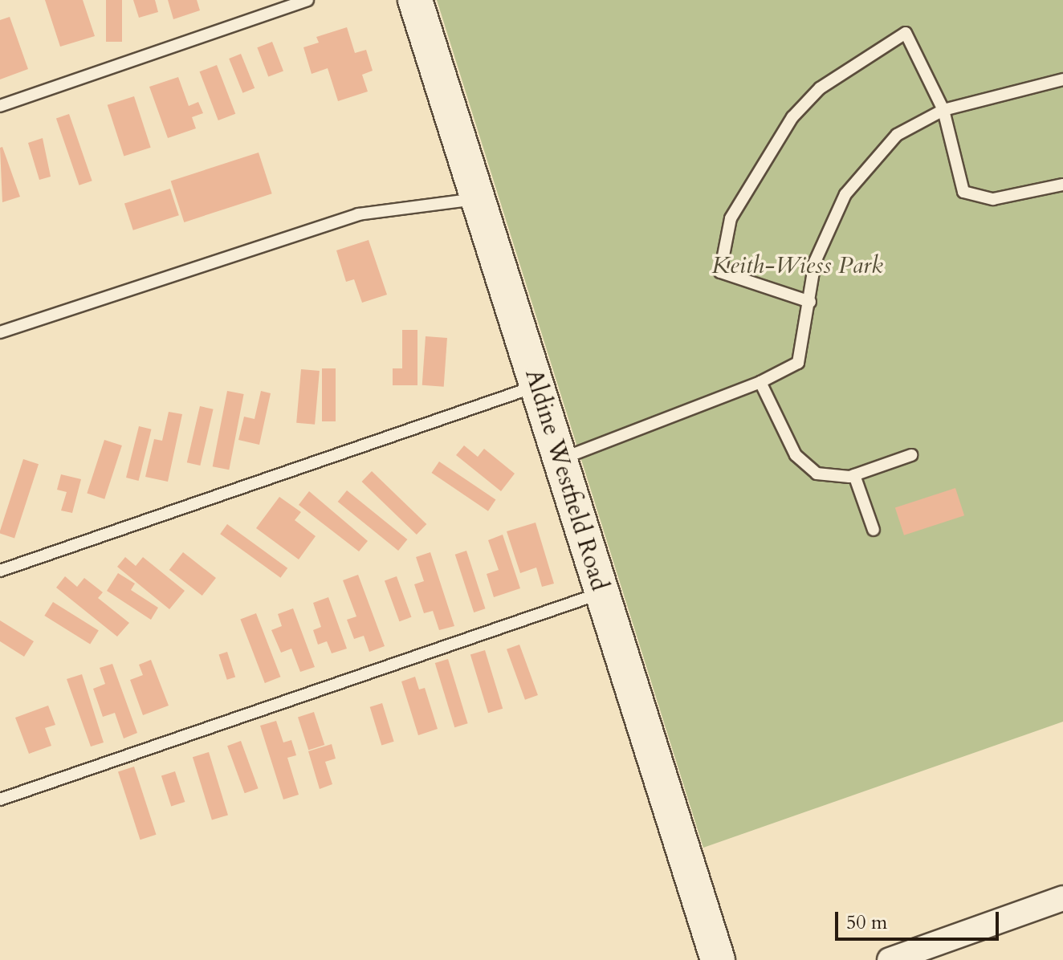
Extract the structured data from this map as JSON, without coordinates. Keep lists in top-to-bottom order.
{
  "streets": {
    "main road": ["Aldine Westfield Road"]
  },
  "parks": ["Keith-Wiess Park"],
  "scale_bar": "50 m"
}
